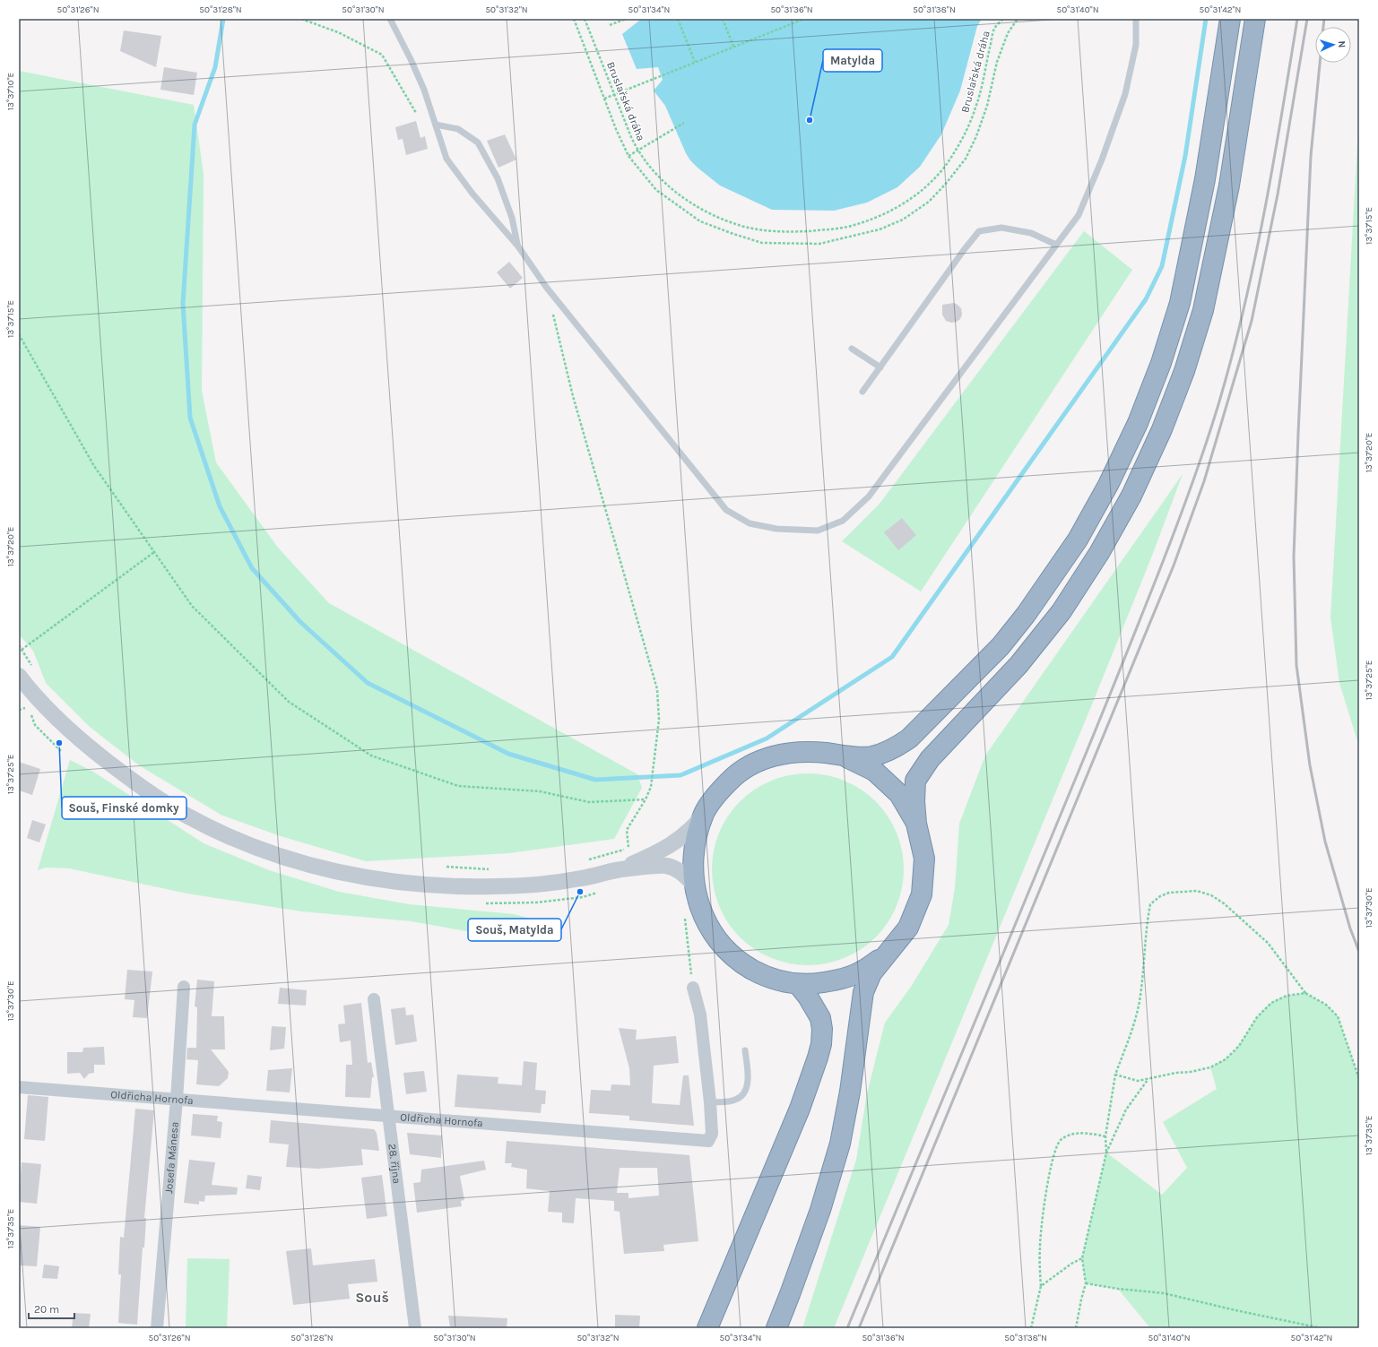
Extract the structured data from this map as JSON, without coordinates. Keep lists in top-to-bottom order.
{
  "streets": {
    "street": ["Oldřicha Hornofa", "Josefa Mánesa", "28. října"],
    "path": ["Bruslařská dráha"]
  },
  "crossings": [
    ["Oldřicha Hornofa", "Josefa Mánesa"],
    ["Oldřicha Hornofa", "28. října"]
  ],
  "districts": ["Souš"],
  "places": ["Matylda", "Souš, Finské domky", "Souš, Matylda"],
  "scale_bar": "20 m",
  "north": "right",
  "coordinates": [
    "50°31'26\"N",
    "50°31'28\"N",
    "50°31'30\"N",
    "50°31'32\"N",
    "50°31'34\"N",
    "50°31'36\"N",
    "50°31'38\"N",
    "50°31'40\"N",
    "50°31'42\"N",
    "13°37'10\"E",
    "13°37'15\"E",
    "13°37'20\"E",
    "13°37'25\"E",
    "13°37'30\"E",
    "13°37'35\"E"
  ]
}
